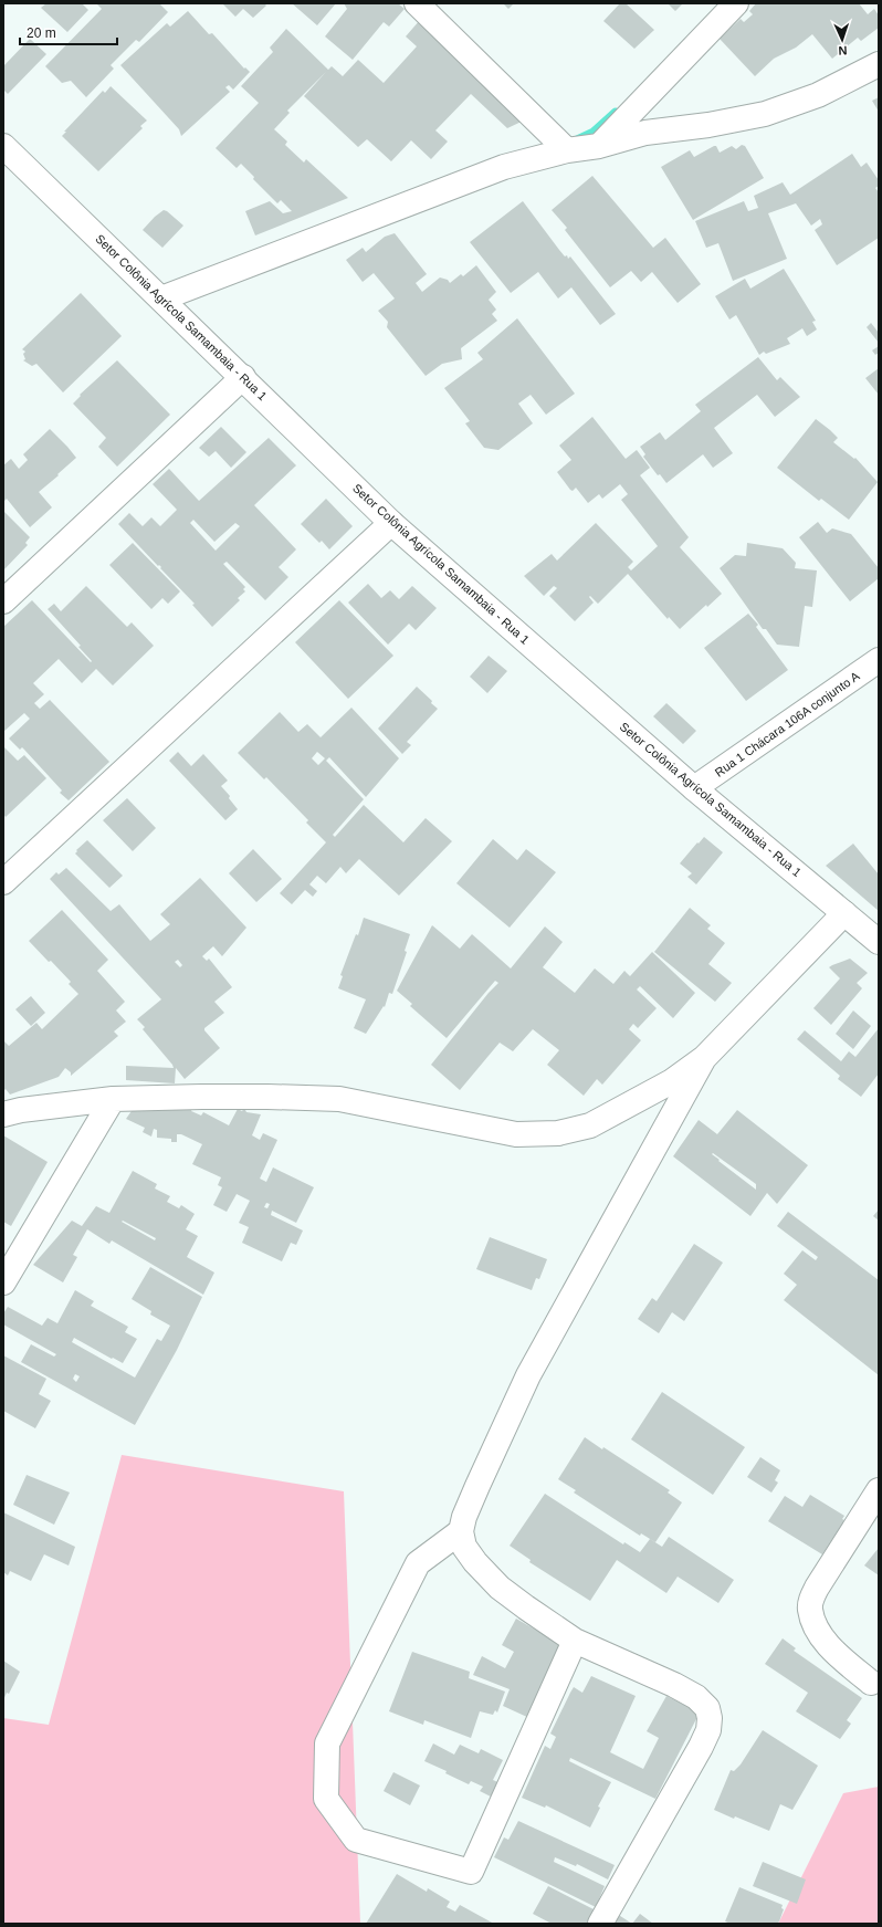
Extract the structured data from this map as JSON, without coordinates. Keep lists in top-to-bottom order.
{
  "streets": {
    "street": ["Setor Colônia Agrícola Samambaia - Rua 1", "Rua 1 Chácara 106A conjunto A"]
  },
  "crossings": [
    ["Setor Colônia Agrícola Samambaia - Rua 1", "Rua 1 Chácara 106A conjunto A"]
  ],
  "scale_bar": "20 m",
  "north": "bottom"
}
